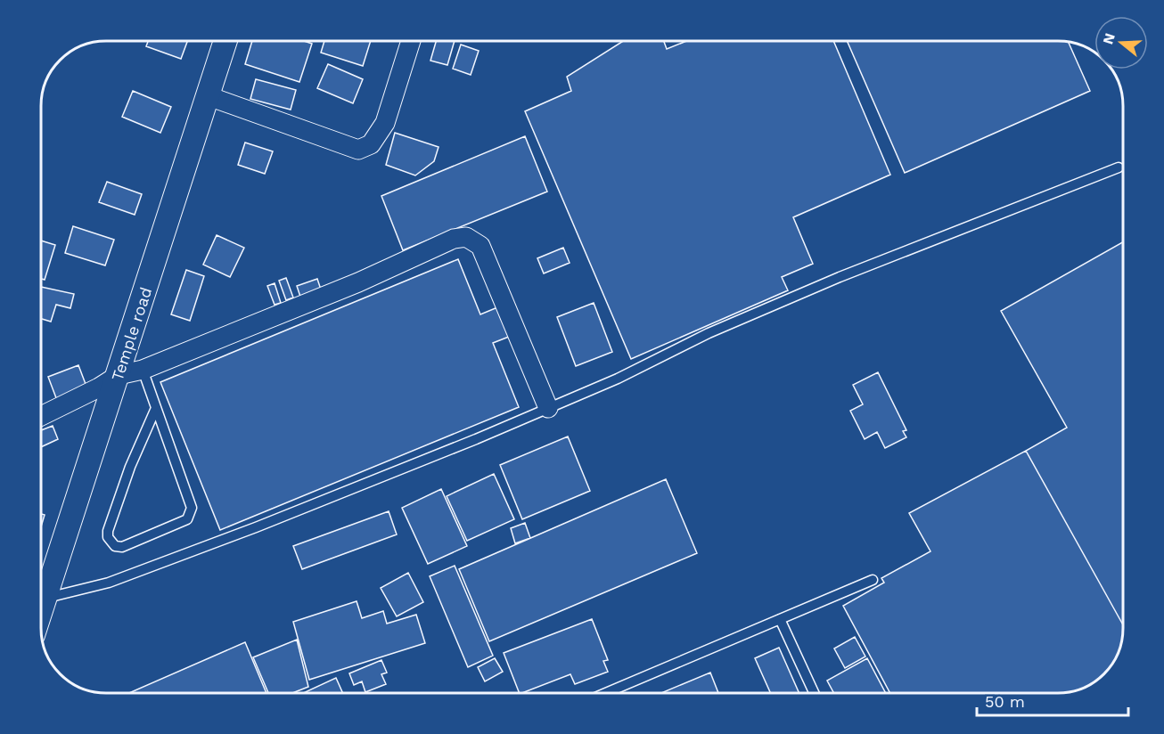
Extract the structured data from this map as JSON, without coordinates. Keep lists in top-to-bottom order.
{
  "streets": {
    "street": ["Temple road"]
  },
  "scale_bar": "50 m",
  "north": "left"
}
